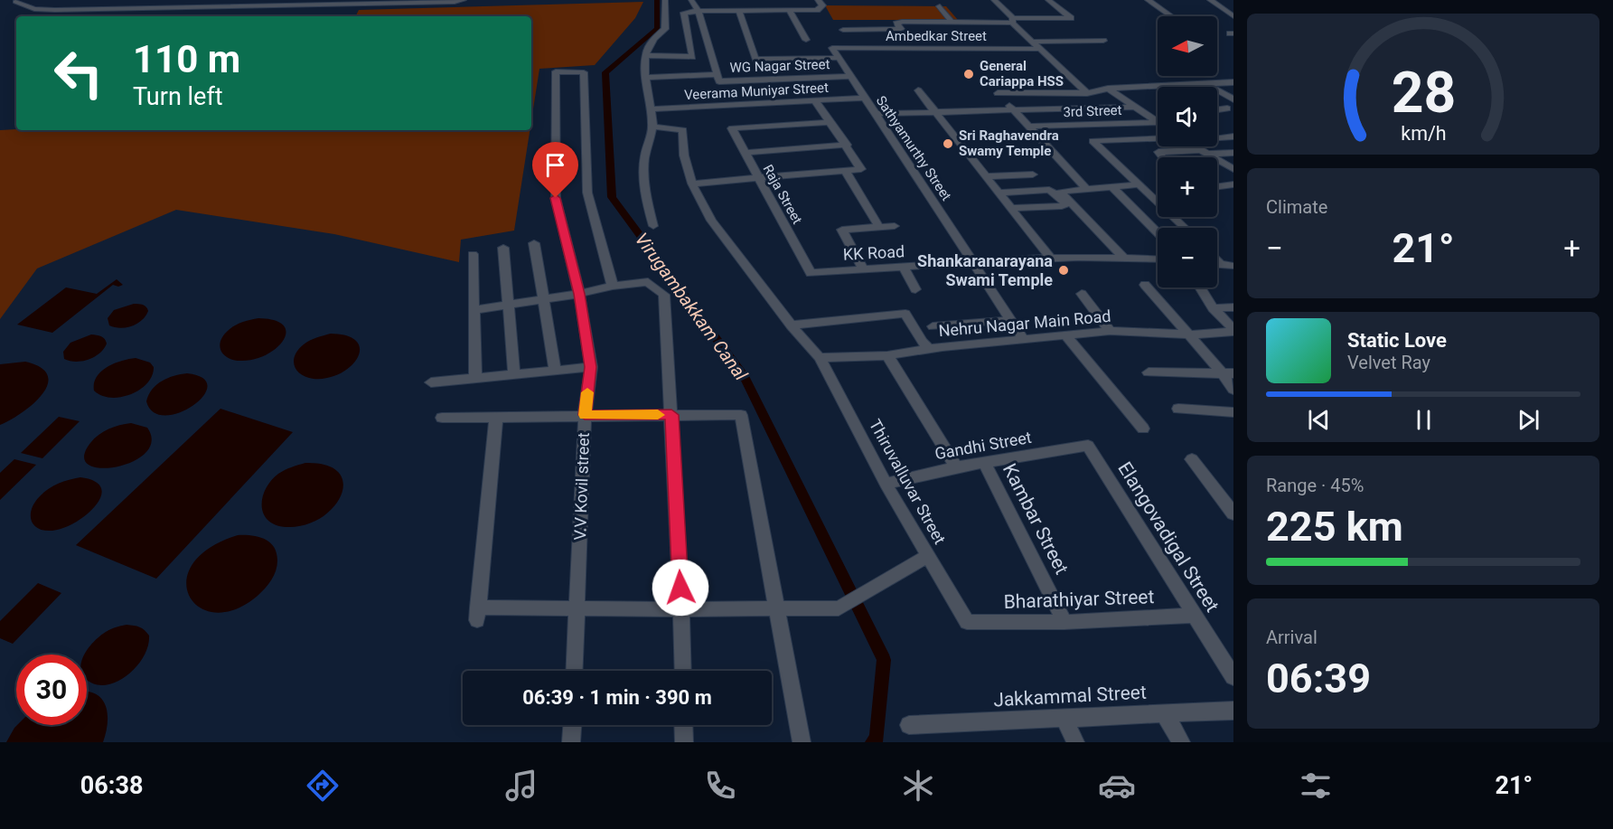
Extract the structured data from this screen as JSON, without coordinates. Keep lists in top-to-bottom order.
{
  "streets": {
    "street": [
      "Ambedkar Street",
      "WG Nagar Street",
      "Veerama Muniyar Street",
      "3rd Street",
      "Sathyamurthy Street",
      "Raja Street",
      "KK Road",
      "Nehru Nagar Main Road",
      "Gandhi Street",
      "Thiruvalluvar Street",
      "V.V Kovil street",
      "Kambar Street",
      "Elangovadigal Street",
      "Bharathiyar Street",
      "Jakkammal Street"
    ]
  },
  "crossings": [
    ["Ambedkar Street", "Sathyamurthy Street"],
    ["WG Nagar Street", "Sathyamurthy Street"],
    ["Veerama Muniyar Street", "Sathyamurthy Street"],
    ["Sathyamurthy Street", "KK Road"],
    ["Sathyamurthy Street", "Nehru Nagar Main Road"],
    ["Raja Street", "KK Road"],
    ["Nehru Nagar Main Road", "Thiruvalluvar Street"],
    ["Gandhi Street", "Thiruvalluvar Street"],
    ["Gandhi Street", "Kambar Street"],
    ["Gandhi Street", "Elangovadigal Street"],
    ["Thiruvalluvar Street", "Bharathiyar Street"],
    ["Kambar Street", "Bharathiyar Street"],
    ["Elangovadigal Street", "Bharathiyar Street"]
  ],
  "water": ["Virugambakkam Canal"],
  "places": ["General Cariappa HSS", "Sri Raghavendra Swamy Temple", "Shankaranarayana Swami Temple"],
  "north": "left",
  "page": {
    "map_buttons": ["+", "−"],
    "turn": ["110 m", "Turn left"],
    "tile": [
      "Climate",
      ["Range · 45%", "225 km"],
      ["Arrival", "06:39"]
    ],
    "heat": ["−", "21°", "+"],
    "song": ["Static Love", "Velvet Ray"],
    "limit": "30",
    "trip": "06:39 · 1 min · 390 m",
    "tabs": ["06:38", "21°"],
    "gauge": ["28", "km/h"]
  }
}
